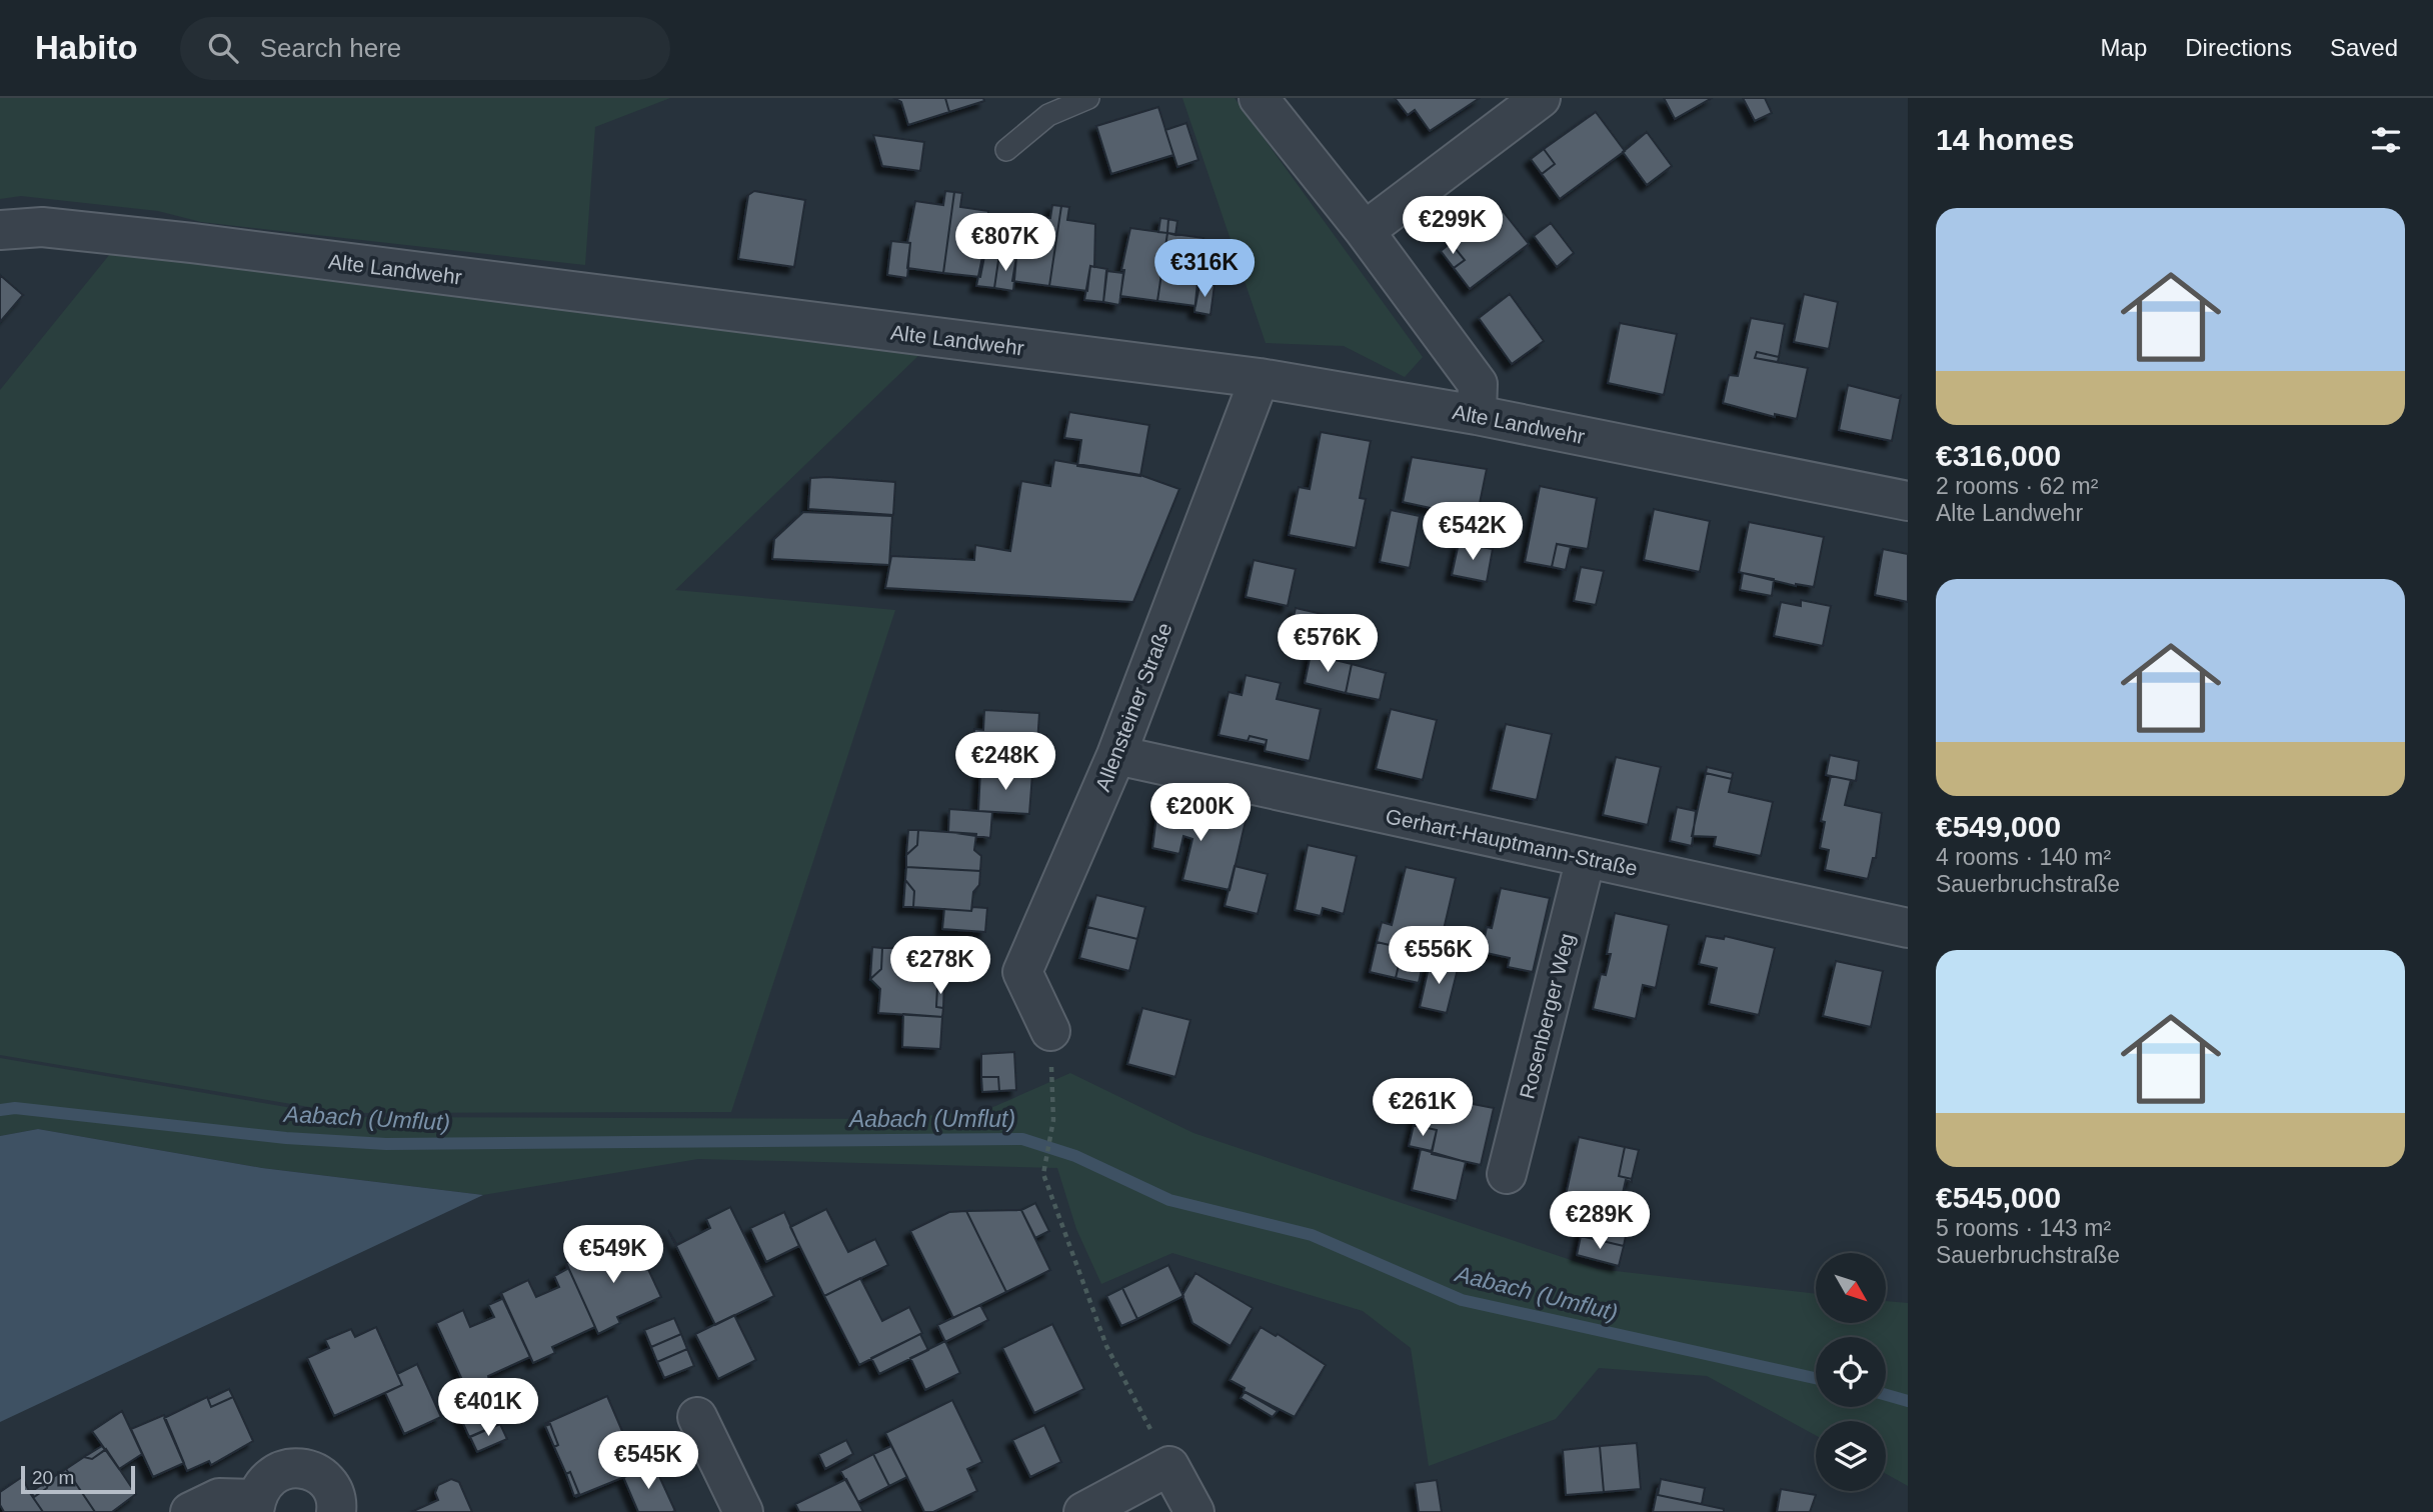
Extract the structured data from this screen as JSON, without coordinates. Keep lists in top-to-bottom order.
{
  "streets": {
    "street": [
      "Alte Landwehr",
      "Allensteiner Straße",
      "Gerhart-Hauptmann-Straße",
      "Rosenberger Weg"
    ]
  },
  "crossings": [
    ["Alte Landwehr", "Allensteiner Straße"],
    ["Allensteiner Straße", "Gerhart-Hauptmann-Straße"],
    ["Gerhart-Hauptmann-Straße", "Rosenberger Weg"]
  ],
  "water": ["Aabach (Umflut)"],
  "scale_bar": "20 m",
  "north": "bottom right",
  "page": {
    "header": "Habito",
    "search": "Search here",
    "nav": ["Map", "Directions", "Saved"],
    "heading": "14 homes",
    "list": [
      {
        "name": "€316,000",
        "note": "2 rooms · 62 m² · Alte Landwehr"
      },
      {
        "name": "€549,000",
        "note": "4 rooms · 140 m² · Sauerbruchstraße"
      },
      {
        "name": "€545,000",
        "note": "5 rooms · 143 m² · Sauerbruchstraße"
      }
    ],
    "price": [
      "€299K",
      "€807K",
      "€316K",
      "€542K",
      "€576K",
      "€248K",
      "€200K",
      "€556K",
      "€278K",
      "€261K",
      "€289K",
      "€549K",
      "€401K",
      "€545K"
    ],
    "scale": "20 m"
  }
}
